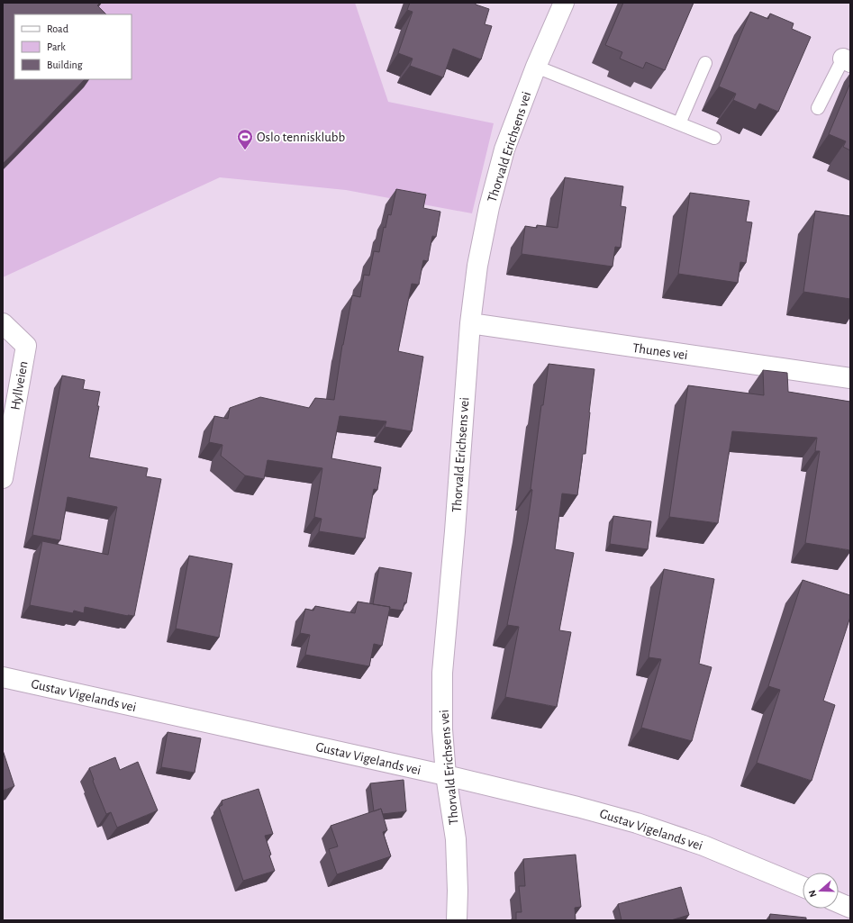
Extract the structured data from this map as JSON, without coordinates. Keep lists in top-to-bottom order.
{
  "streets": {
    "street": [
      "Thorvald Erichsens vei",
      "Thunes vei",
      "Hyllveien",
      "Gustav Vigelands vei"
    ]
  },
  "crossings": [
    ["Thorvald Erichsens vei", "Thunes vei"],
    ["Thorvald Erichsens vei", "Gustav Vigelands vei"]
  ],
  "places": {
    "sports": ["Oslo tennisklubb"]
  },
  "legend": ["Road", "Park", "Building"],
  "north": "left"
}
